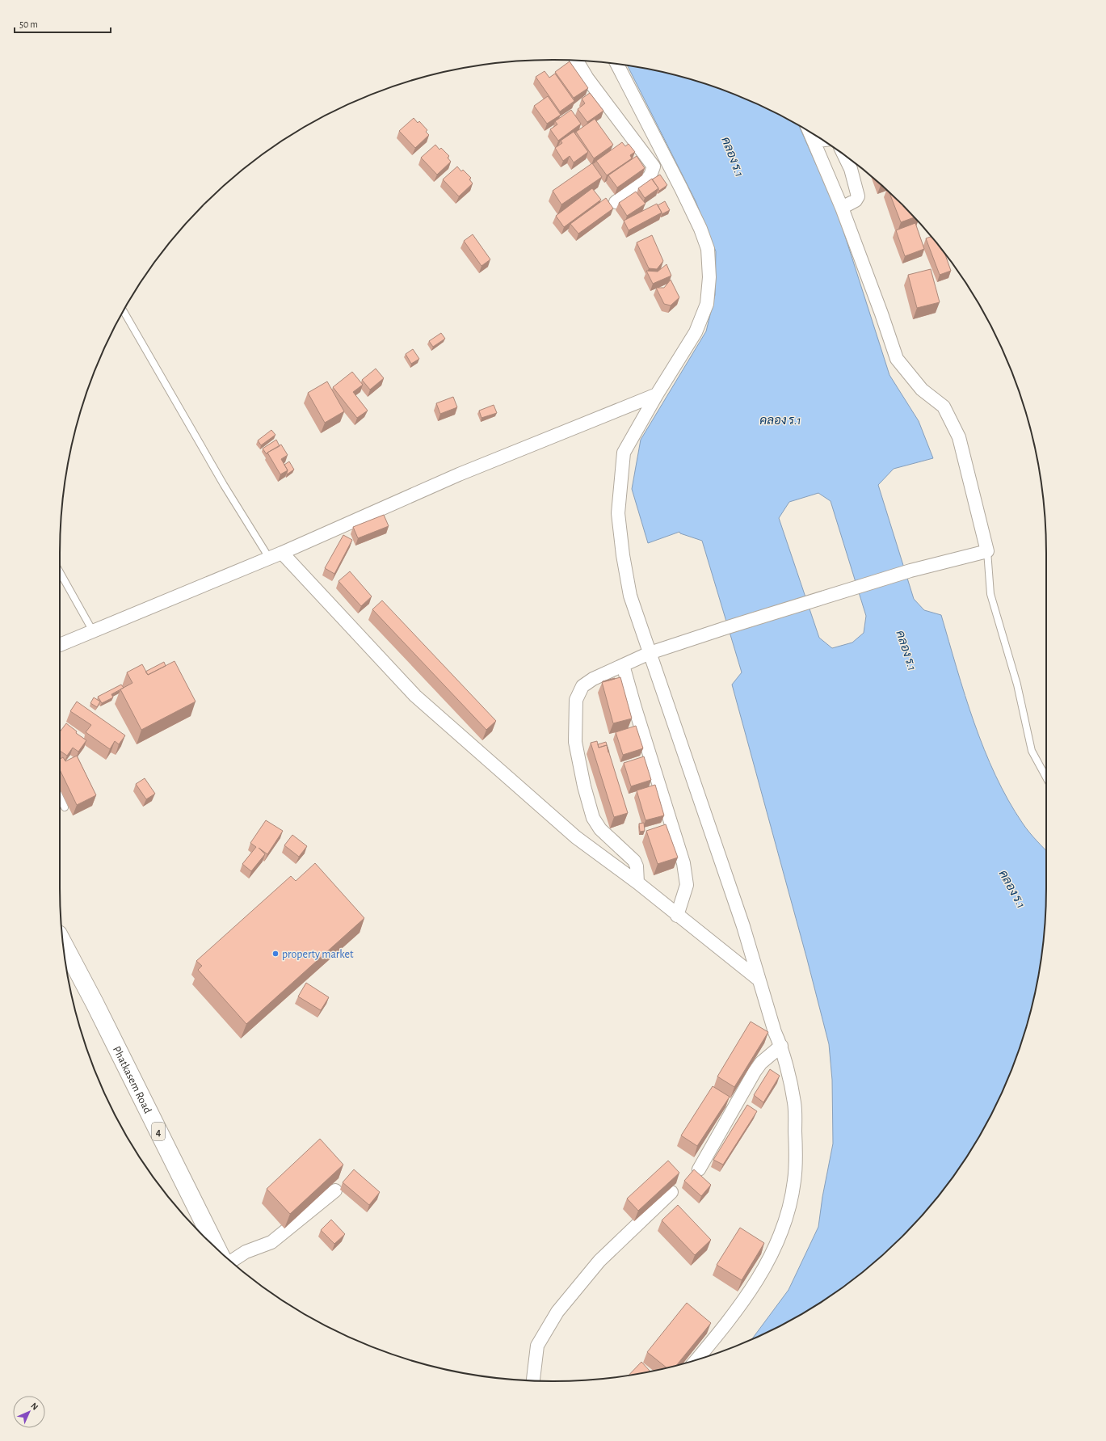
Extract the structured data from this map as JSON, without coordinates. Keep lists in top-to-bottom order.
{
  "streets": {
    "highway": ["Phatkasem Road", "4"]
  },
  "water": ["คลอง ร.1"],
  "places": ["property market"],
  "scale_bar": "50 m",
  "north": "top right"
}
